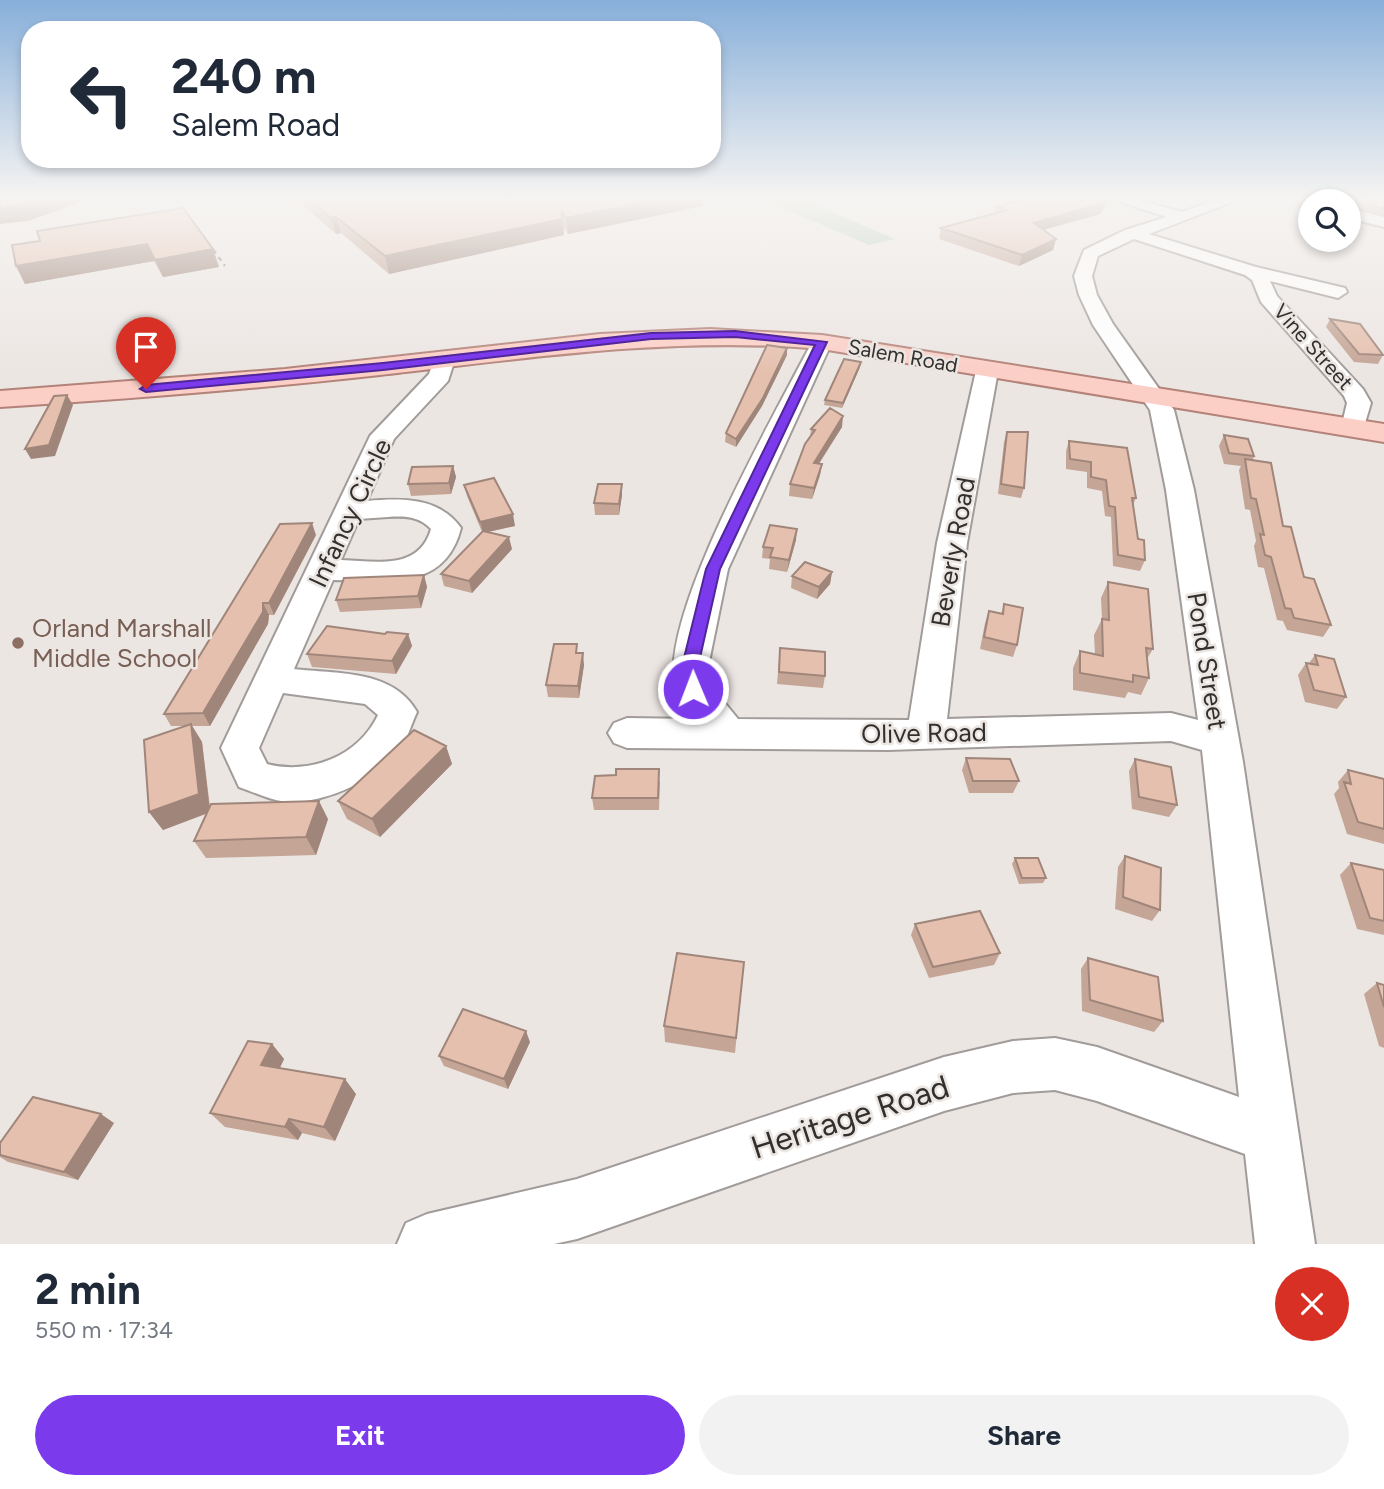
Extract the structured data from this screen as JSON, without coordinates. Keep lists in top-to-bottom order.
{
  "streets": {
    "main road": ["Salem Road"],
    "street": [
      "Vine Street",
      "Infancy Circle",
      "Beverly Road",
      "Pond Street",
      "Olive Road",
      "Heritage Road"
    ]
  },
  "crossings": [
    ["Vine Street", "Salem Road"],
    ["Salem Road", "Infancy Circle"],
    ["Salem Road", "Beverly Road"],
    ["Salem Road", "Pond Street"],
    ["Beverly Road", "Olive Road"],
    ["Pond Street", "Olive Road"],
    ["Pond Street", "Heritage Road"]
  ],
  "places": ["Orland Marshall Middle School"],
  "page": {
    "turn": ["240 m", "Salem Road"],
    "heading": ["2 min", "550 m · 17:34"],
    "buttons": ["Exit", "Share"]
  }
}
